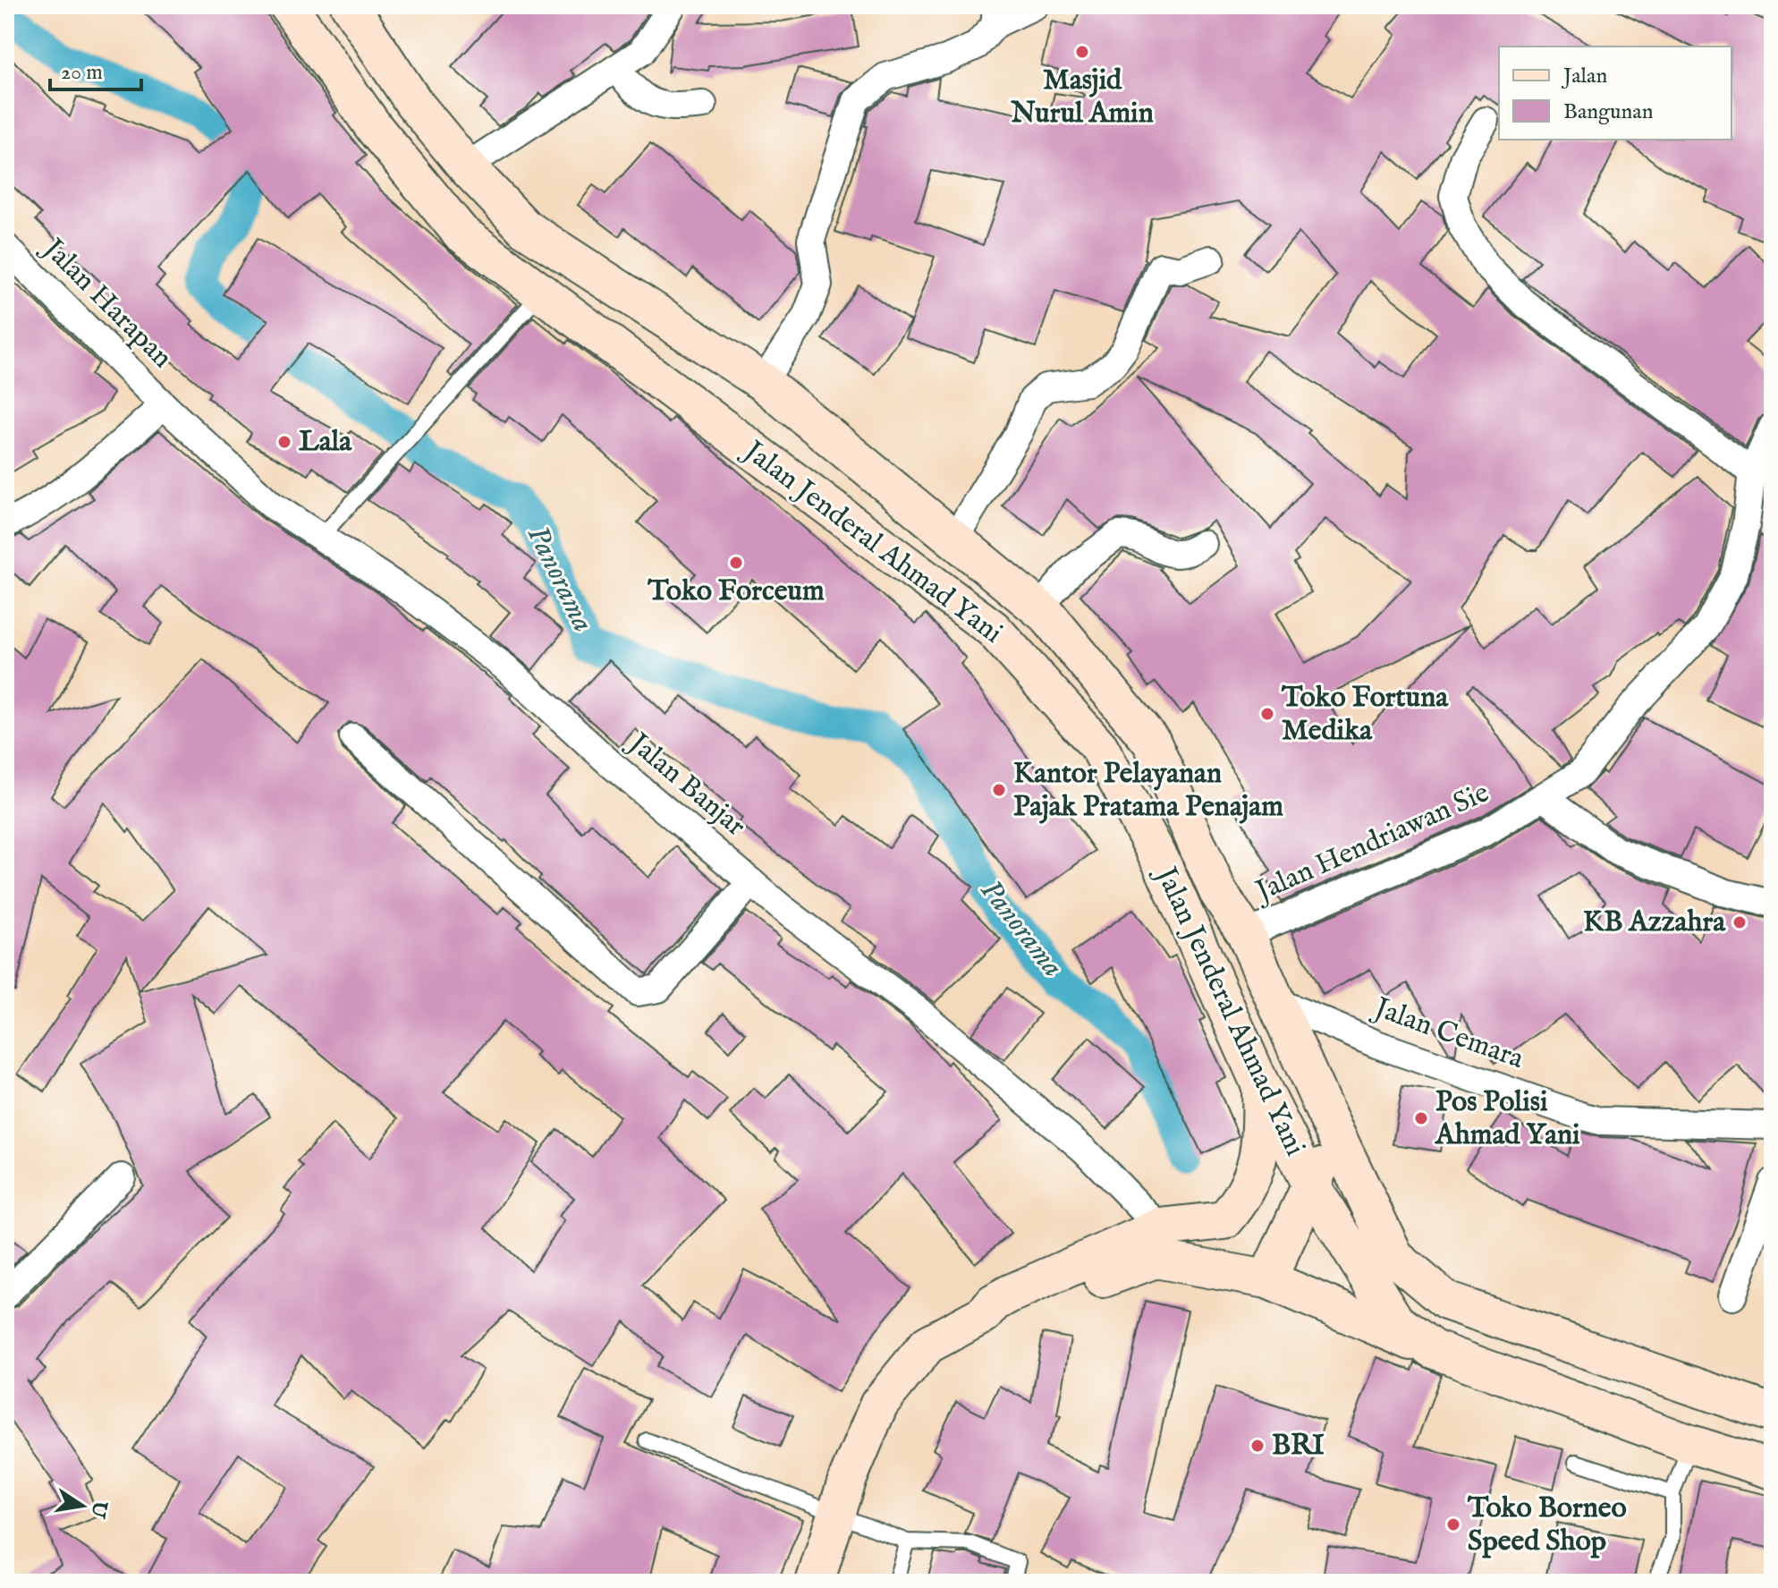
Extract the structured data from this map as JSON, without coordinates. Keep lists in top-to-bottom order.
{
  "streets": {
    "main road": ["Jalan Jenderal Ahmad Yani"],
    "street": [
      "Jalan Harapan",
      "Jalan Banjar",
      "Jalan Hendriawan Sie",
      "Jalan Cemara"
    ]
  },
  "crossings": [
    ["Jalan Harapan", "Jalan Banjar"],
    ["Jalan Jenderal Ahmad Yani", "Jalan Hendriawan Sie"],
    ["Jalan Jenderal Ahmad Yani", "Jalan Cemara"]
  ],
  "water": ["Panorama"],
  "places": [
    "Masjid Nurul Amin",
    "Lala",
    "Toko Forceum",
    "Toko Fortuna Medika",
    "Kantor Pelayanan Pajak Pratama Penajam",
    "KB Azzahra",
    "Pos Polisi Ahmad Yani",
    "BRI",
    "Toko Borneo Speed Shop"
  ],
  "legend": ["Jalan", "Bangunan"],
  "scale_bar": "20 m",
  "north": "right"
}
